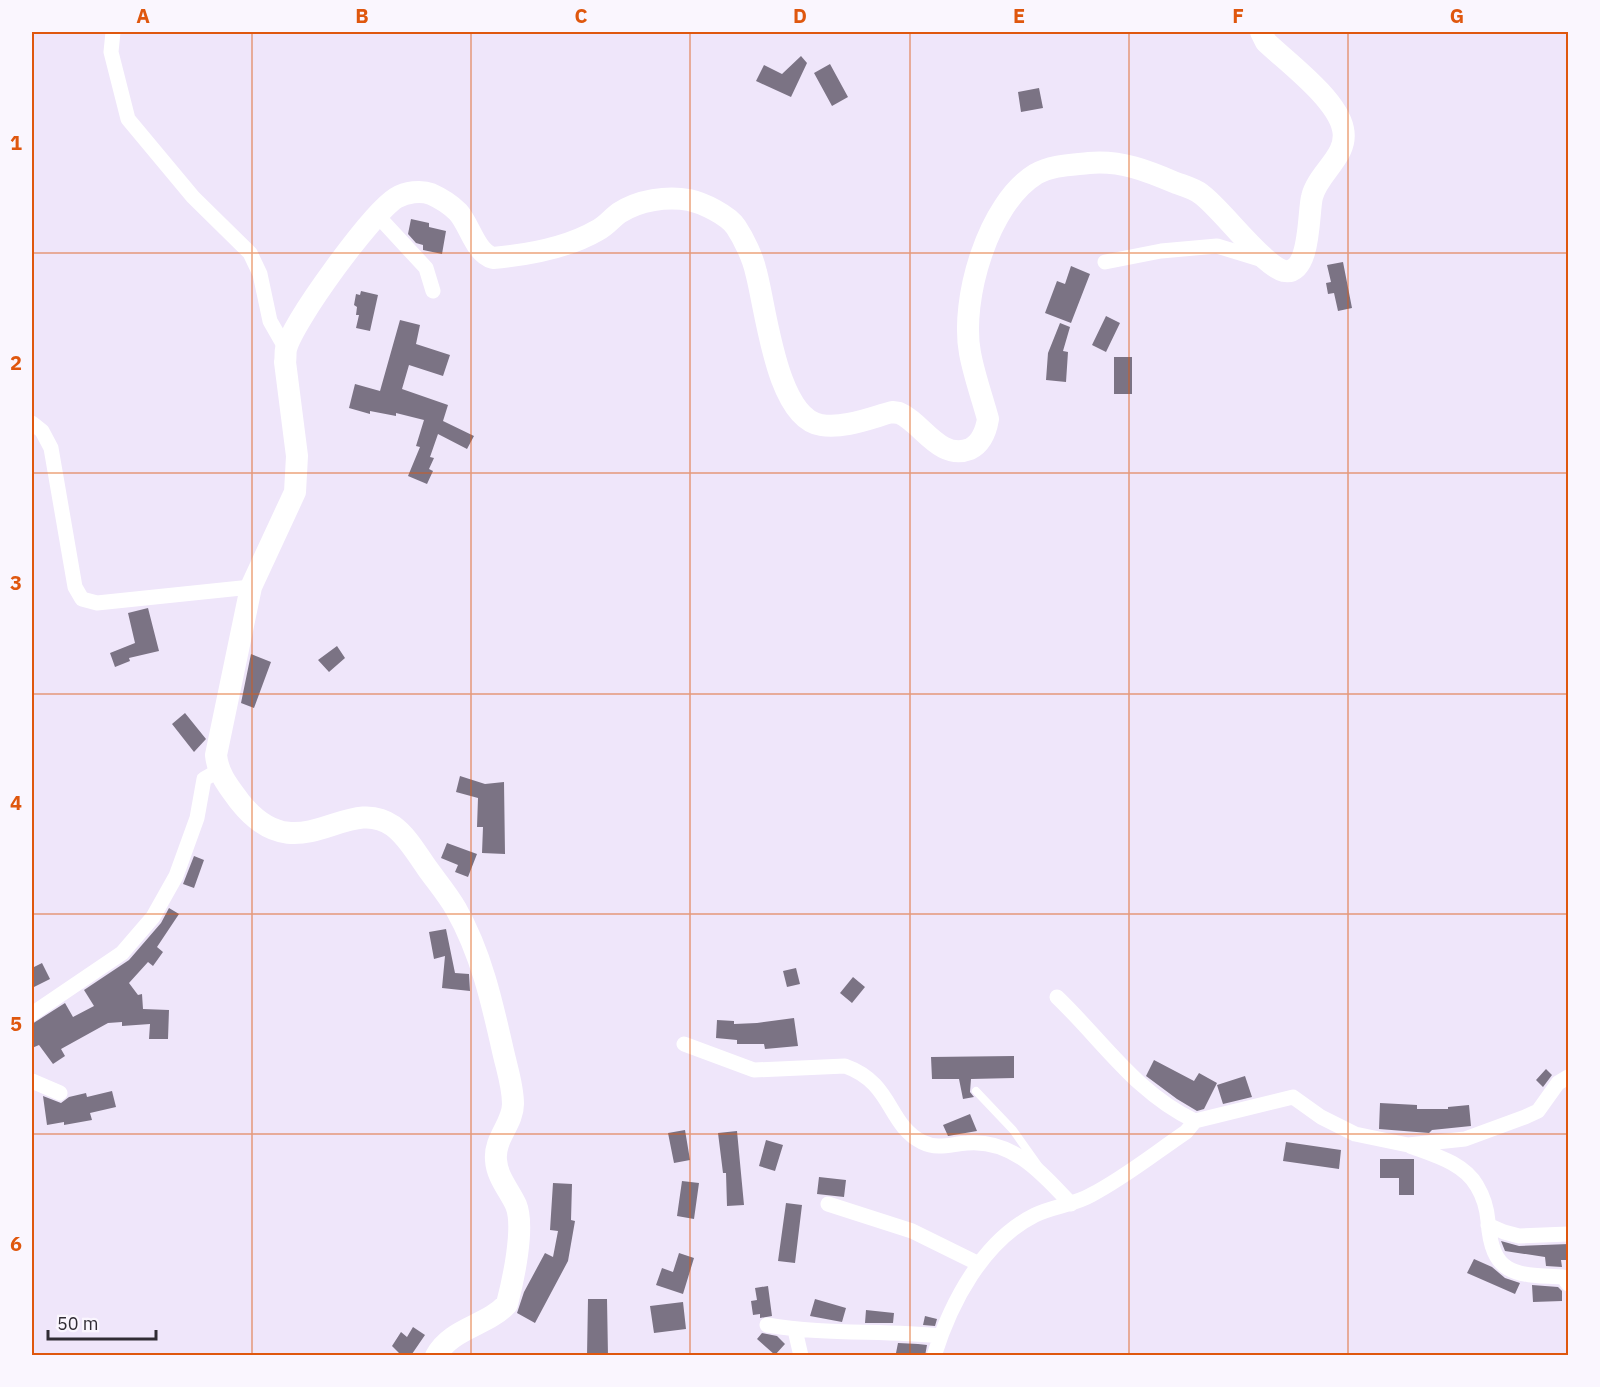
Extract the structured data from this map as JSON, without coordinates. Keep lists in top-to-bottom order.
{
  "scale_bar": "50 m",
  "grid": {
    "columns": [
      "A",
      "B",
      "C",
      "D",
      "E",
      "F",
      "G"
    ],
    "rows": [
      "1",
      "2",
      "3",
      "4",
      "5",
      "6"
    ]
  }
}
